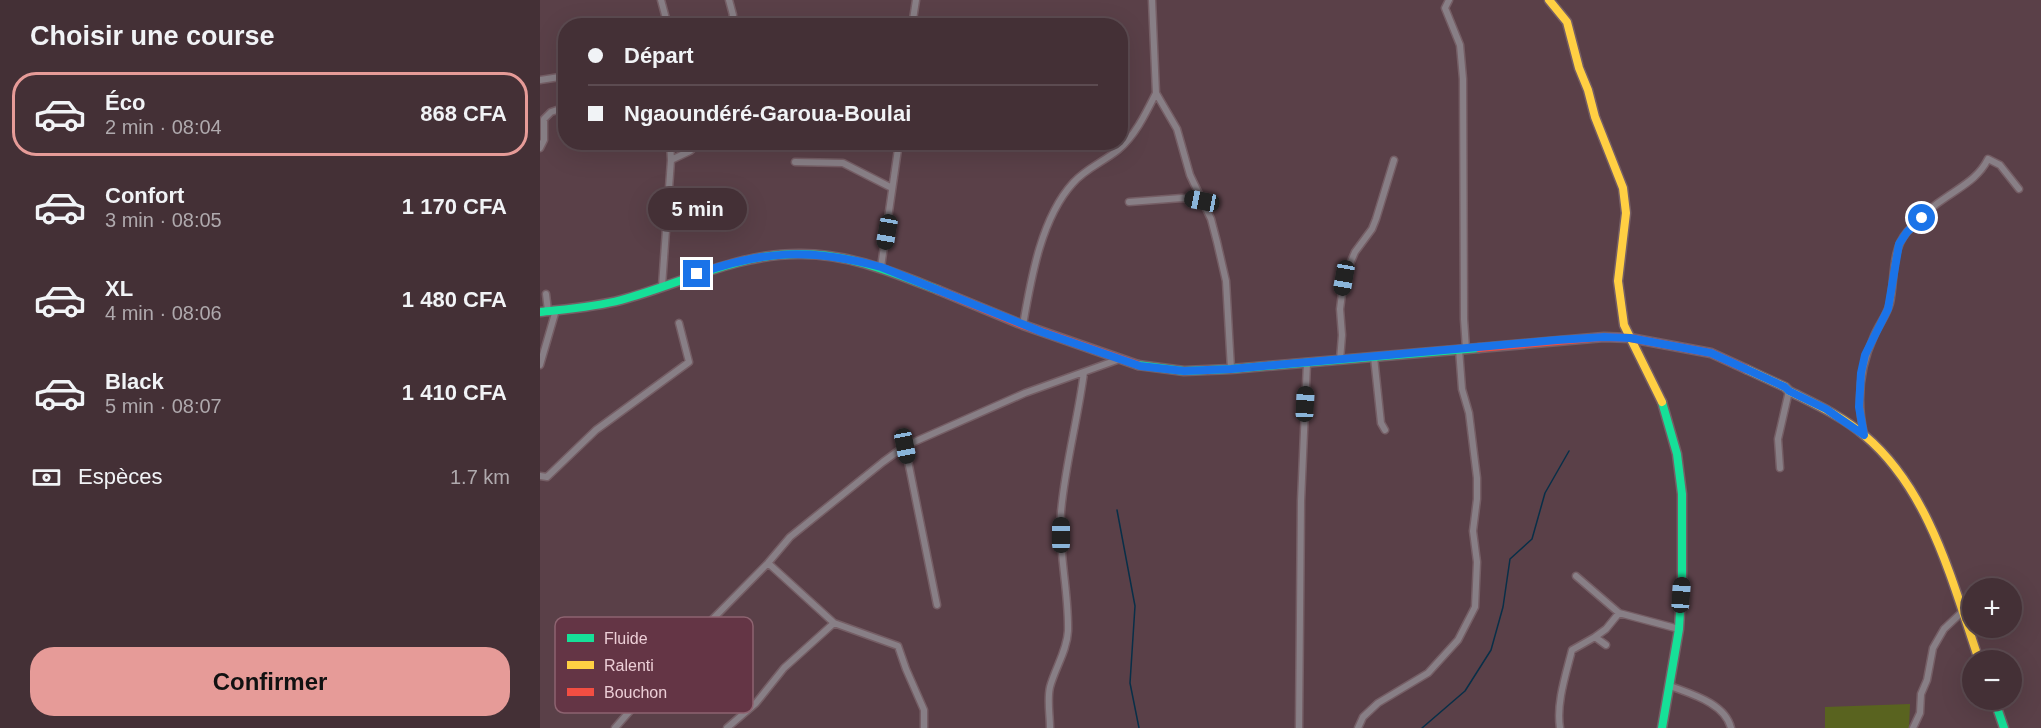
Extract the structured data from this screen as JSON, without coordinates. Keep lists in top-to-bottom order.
{
  "legend": ["Fluide", "Ralenti", "Bouchon"],
  "page": {
    "heading": "Choisir une course",
    "banner": ["Départ", "Ngaoundéré-Garoua-Boulai"],
    "list": [
      {
        "name": "Éco",
        "note": "2 min · 08:04",
        "value": "868 CFA"
      },
      {
        "name": "Confort",
        "note": "3 min · 08:05",
        "value": "1 170 CFA"
      },
      {
        "name": "XL",
        "note": "4 min · 08:06",
        "value": "1 480 CFA"
      },
      {
        "name": "Black",
        "note": "5 min · 08:07",
        "value": "1 410 CFA"
      }
    ],
    "bubble": "5 min",
    "pay": ["Espèces", "1.7 km"],
    "map_buttons": ["+", "−"],
    "buttons": "Confirmer"
  }
}
